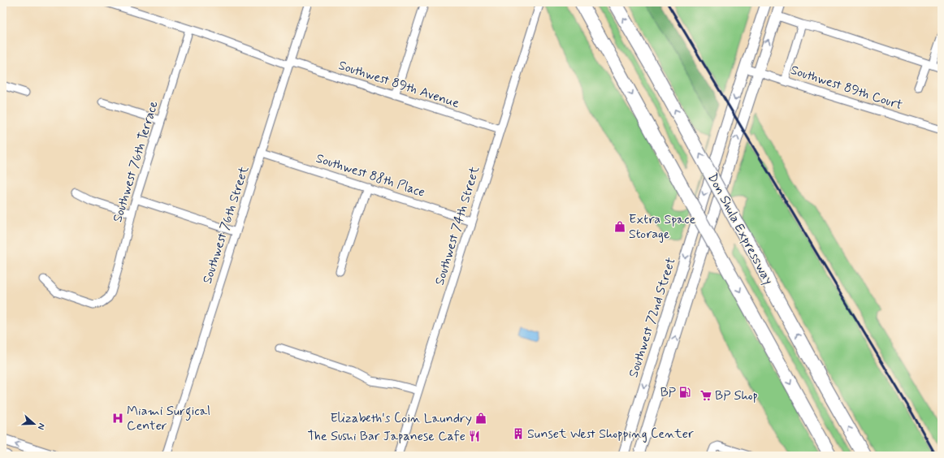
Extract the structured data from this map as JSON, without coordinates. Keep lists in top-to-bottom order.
{
  "streets": {
    "highway": ["Don Shula Expressway"],
    "main road": ["Southwest 72nd Street"],
    "street": [
      "Southwest 89th Avenue",
      "Southwest 89th Court",
      "Southwest 76th Terrace",
      "Southwest 88th Place",
      "Southwest 76th Street",
      "Southwest 74th Street"
    ]
  },
  "crossings": [
    ["Southwest 89th Avenue", "Southwest 76th Terrace"],
    ["Southwest 89th Avenue", "Southwest 76th Street"],
    ["Southwest 89th Avenue", "Southwest 74th Street"],
    ["Southwest 89th Court", "Southwest 72nd Street"],
    ["Southwest 88th Place", "Southwest 76th Street"],
    ["Southwest 88th Place", "Southwest 74th Street"]
  ],
  "places": {
    "shop": ["Extra Space Storage", "Elizabeth's Coin Laundry"],
    "fuel station": ["BP"],
    "supermarket": ["BP Shop"],
    "hospital": ["Miami Surgical Center"],
    "building": ["Sunset West Shopping Center"],
    "restaurant": ["The Sushi Bar Japanese Cafe"]
  },
  "north": "right"
}
